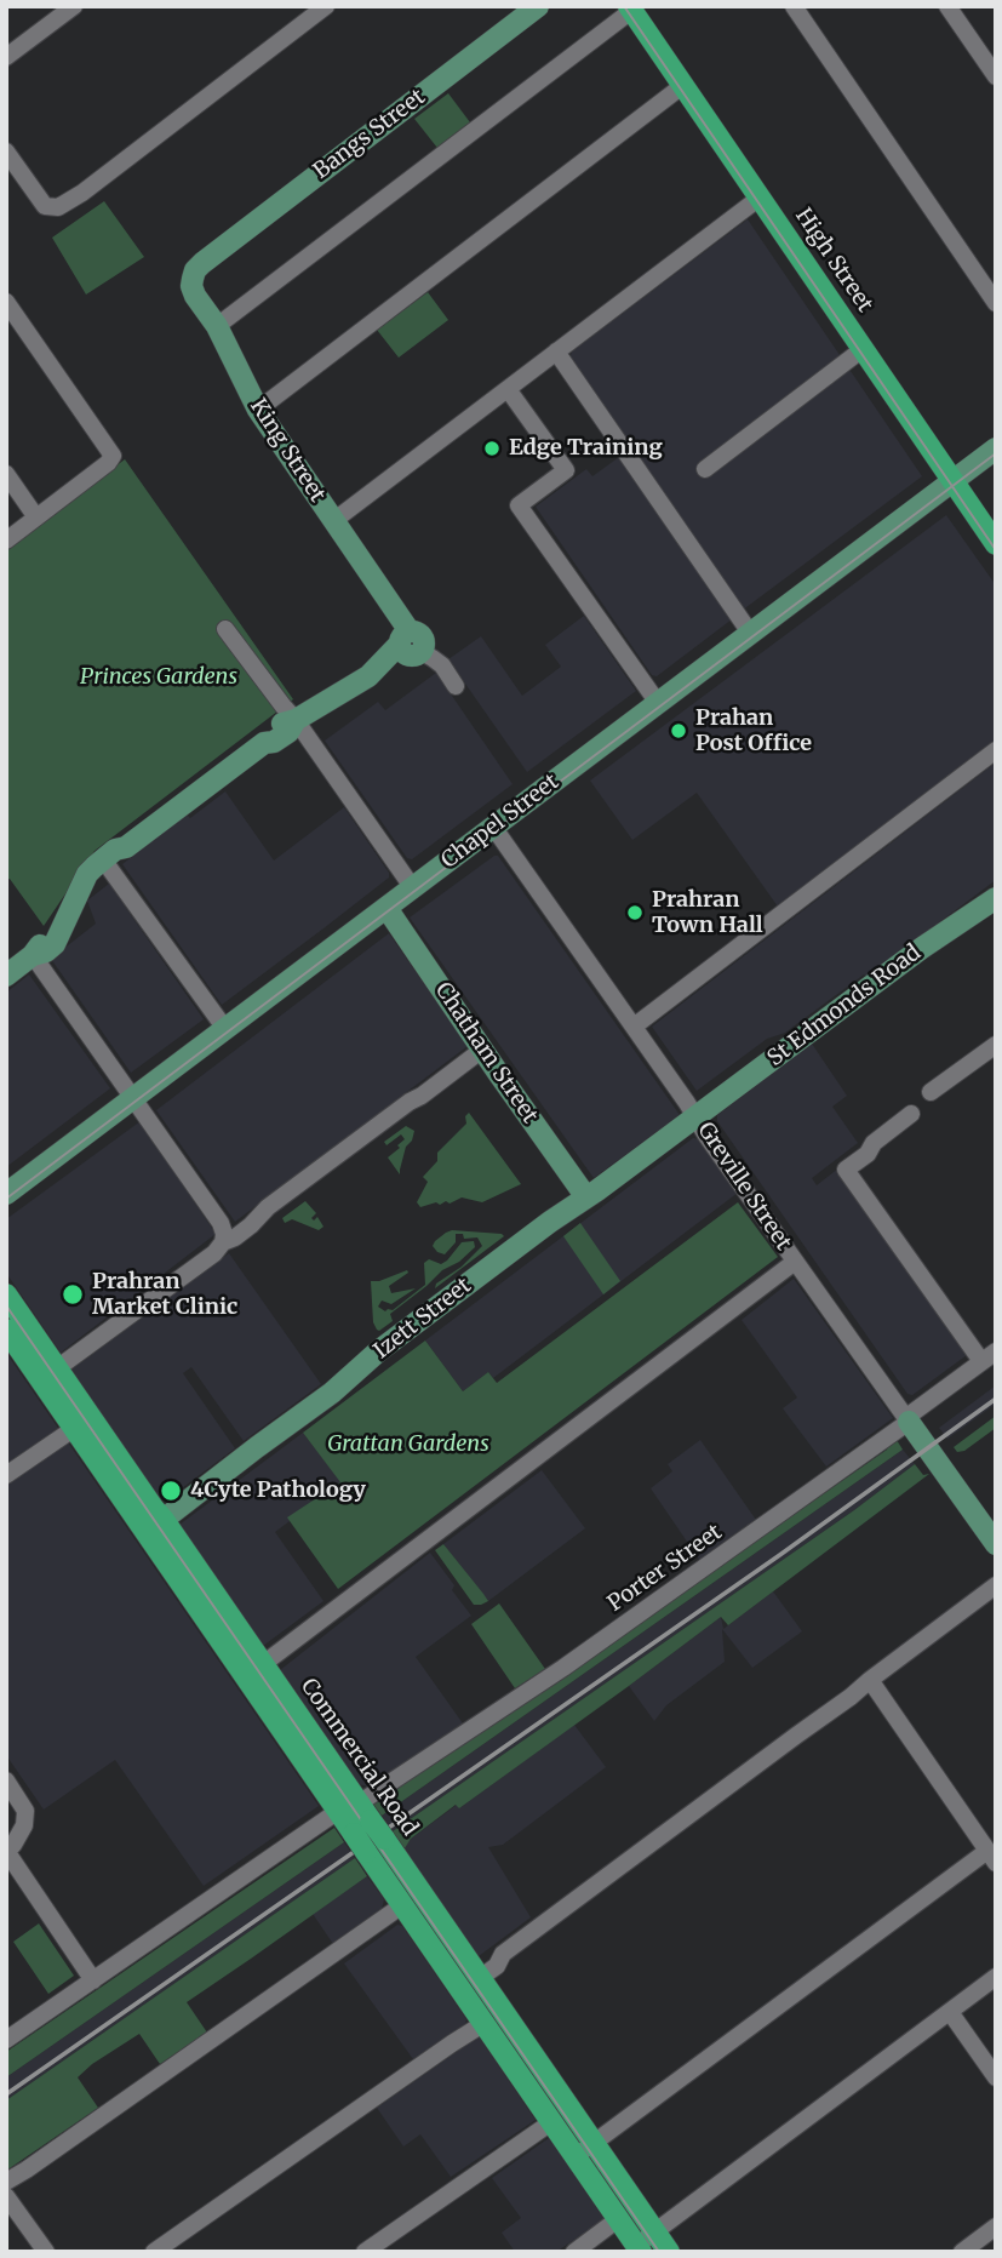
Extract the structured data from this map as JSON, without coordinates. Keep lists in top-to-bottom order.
{
  "streets": {
    "main road": ["High Street", "Commercial Road"],
    "street": [
      "Bangs Street",
      "King Street",
      "Chapel Street",
      "St Edmonds Road",
      "Chatham Street",
      "Greville Street",
      "Izett Street",
      "Porter Street"
    ]
  },
  "crossings": [
    ["Bangs Street", "King Street"],
    ["High Street", "Chapel Street"],
    ["Chapel Street", "Chatham Street"],
    ["Chapel Street", "Greville Street"],
    ["St Edmonds Road", "Greville Street"],
    ["St Edmonds Road", "Izett Street"],
    ["Chatham Street", "Izett Street"],
    ["Greville Street", "Izett Street"],
    ["Greville Street", "Porter Street"],
    ["Izett Street", "Commercial Road"],
    ["Porter Street", "Commercial Road"]
  ],
  "parks": ["Princes Gardens", "Grattan Gardens"],
  "places": [
    "Edge Training",
    "Prahan Post Office",
    "Prahran Town Hall",
    "Prahran Market Clinic",
    "4Cyte Pathology"
  ]
}
